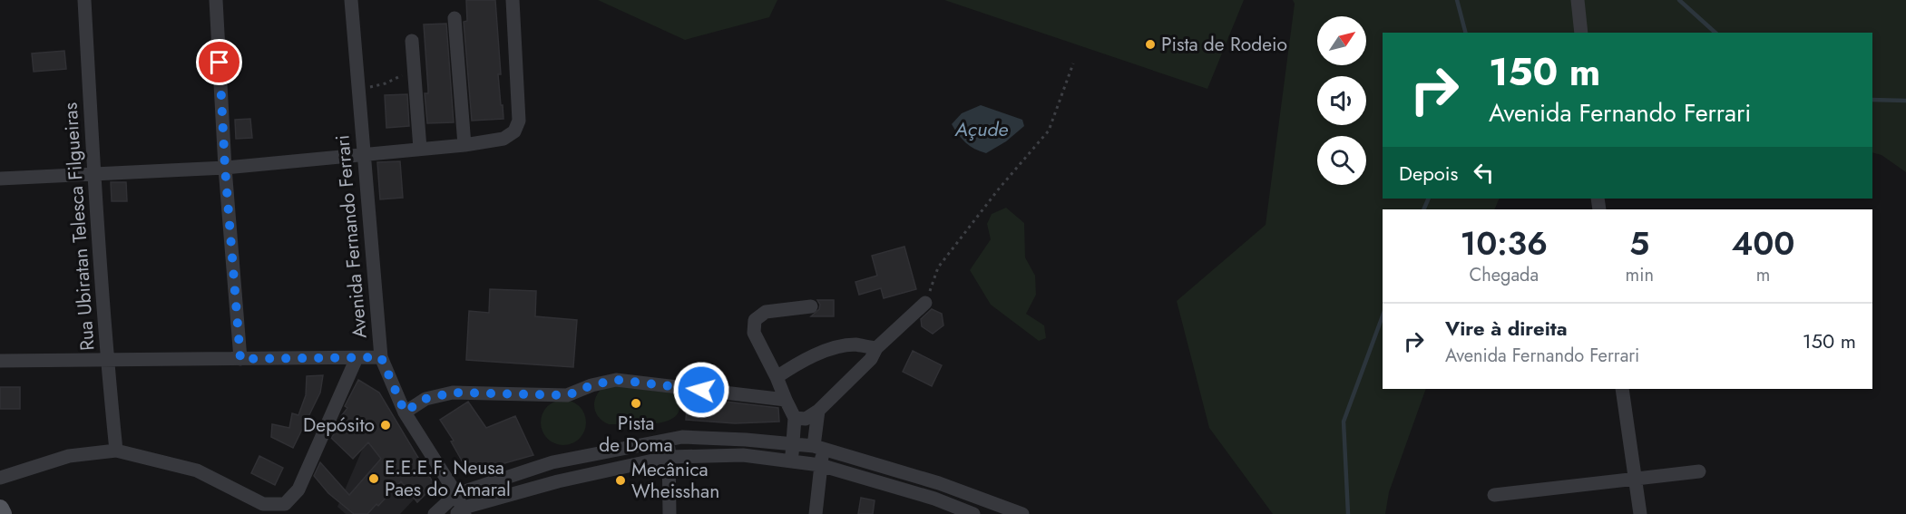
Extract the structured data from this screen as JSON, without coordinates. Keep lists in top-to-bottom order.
{
  "streets": {
    "street": ["Rua Ubiratan Telesca Filgueiras", "Avenida Fernando Ferrari"]
  },
  "water": ["Açude"],
  "places": [
    "Pista de Rodeio",
    "Pista de Doma",
    "Depósito",
    "E.E.E.F. Neusa Paes do Amaral",
    "Mecânica Wheisshan"
  ],
  "north": "top right",
  "page": {
    "turn": ["150 m", "Avenida Fernando Ferrari"],
    "then": "Depois",
    "eta": [
      "10:36",
      "Chegada",
      "5",
      "min",
      "400",
      "m"
    ],
    "list": [
      {
        "name": "Vire à direita",
        "note": "Avenida Fernando Ferrari",
        "value": "150 m"
      }
    ]
  }
}
